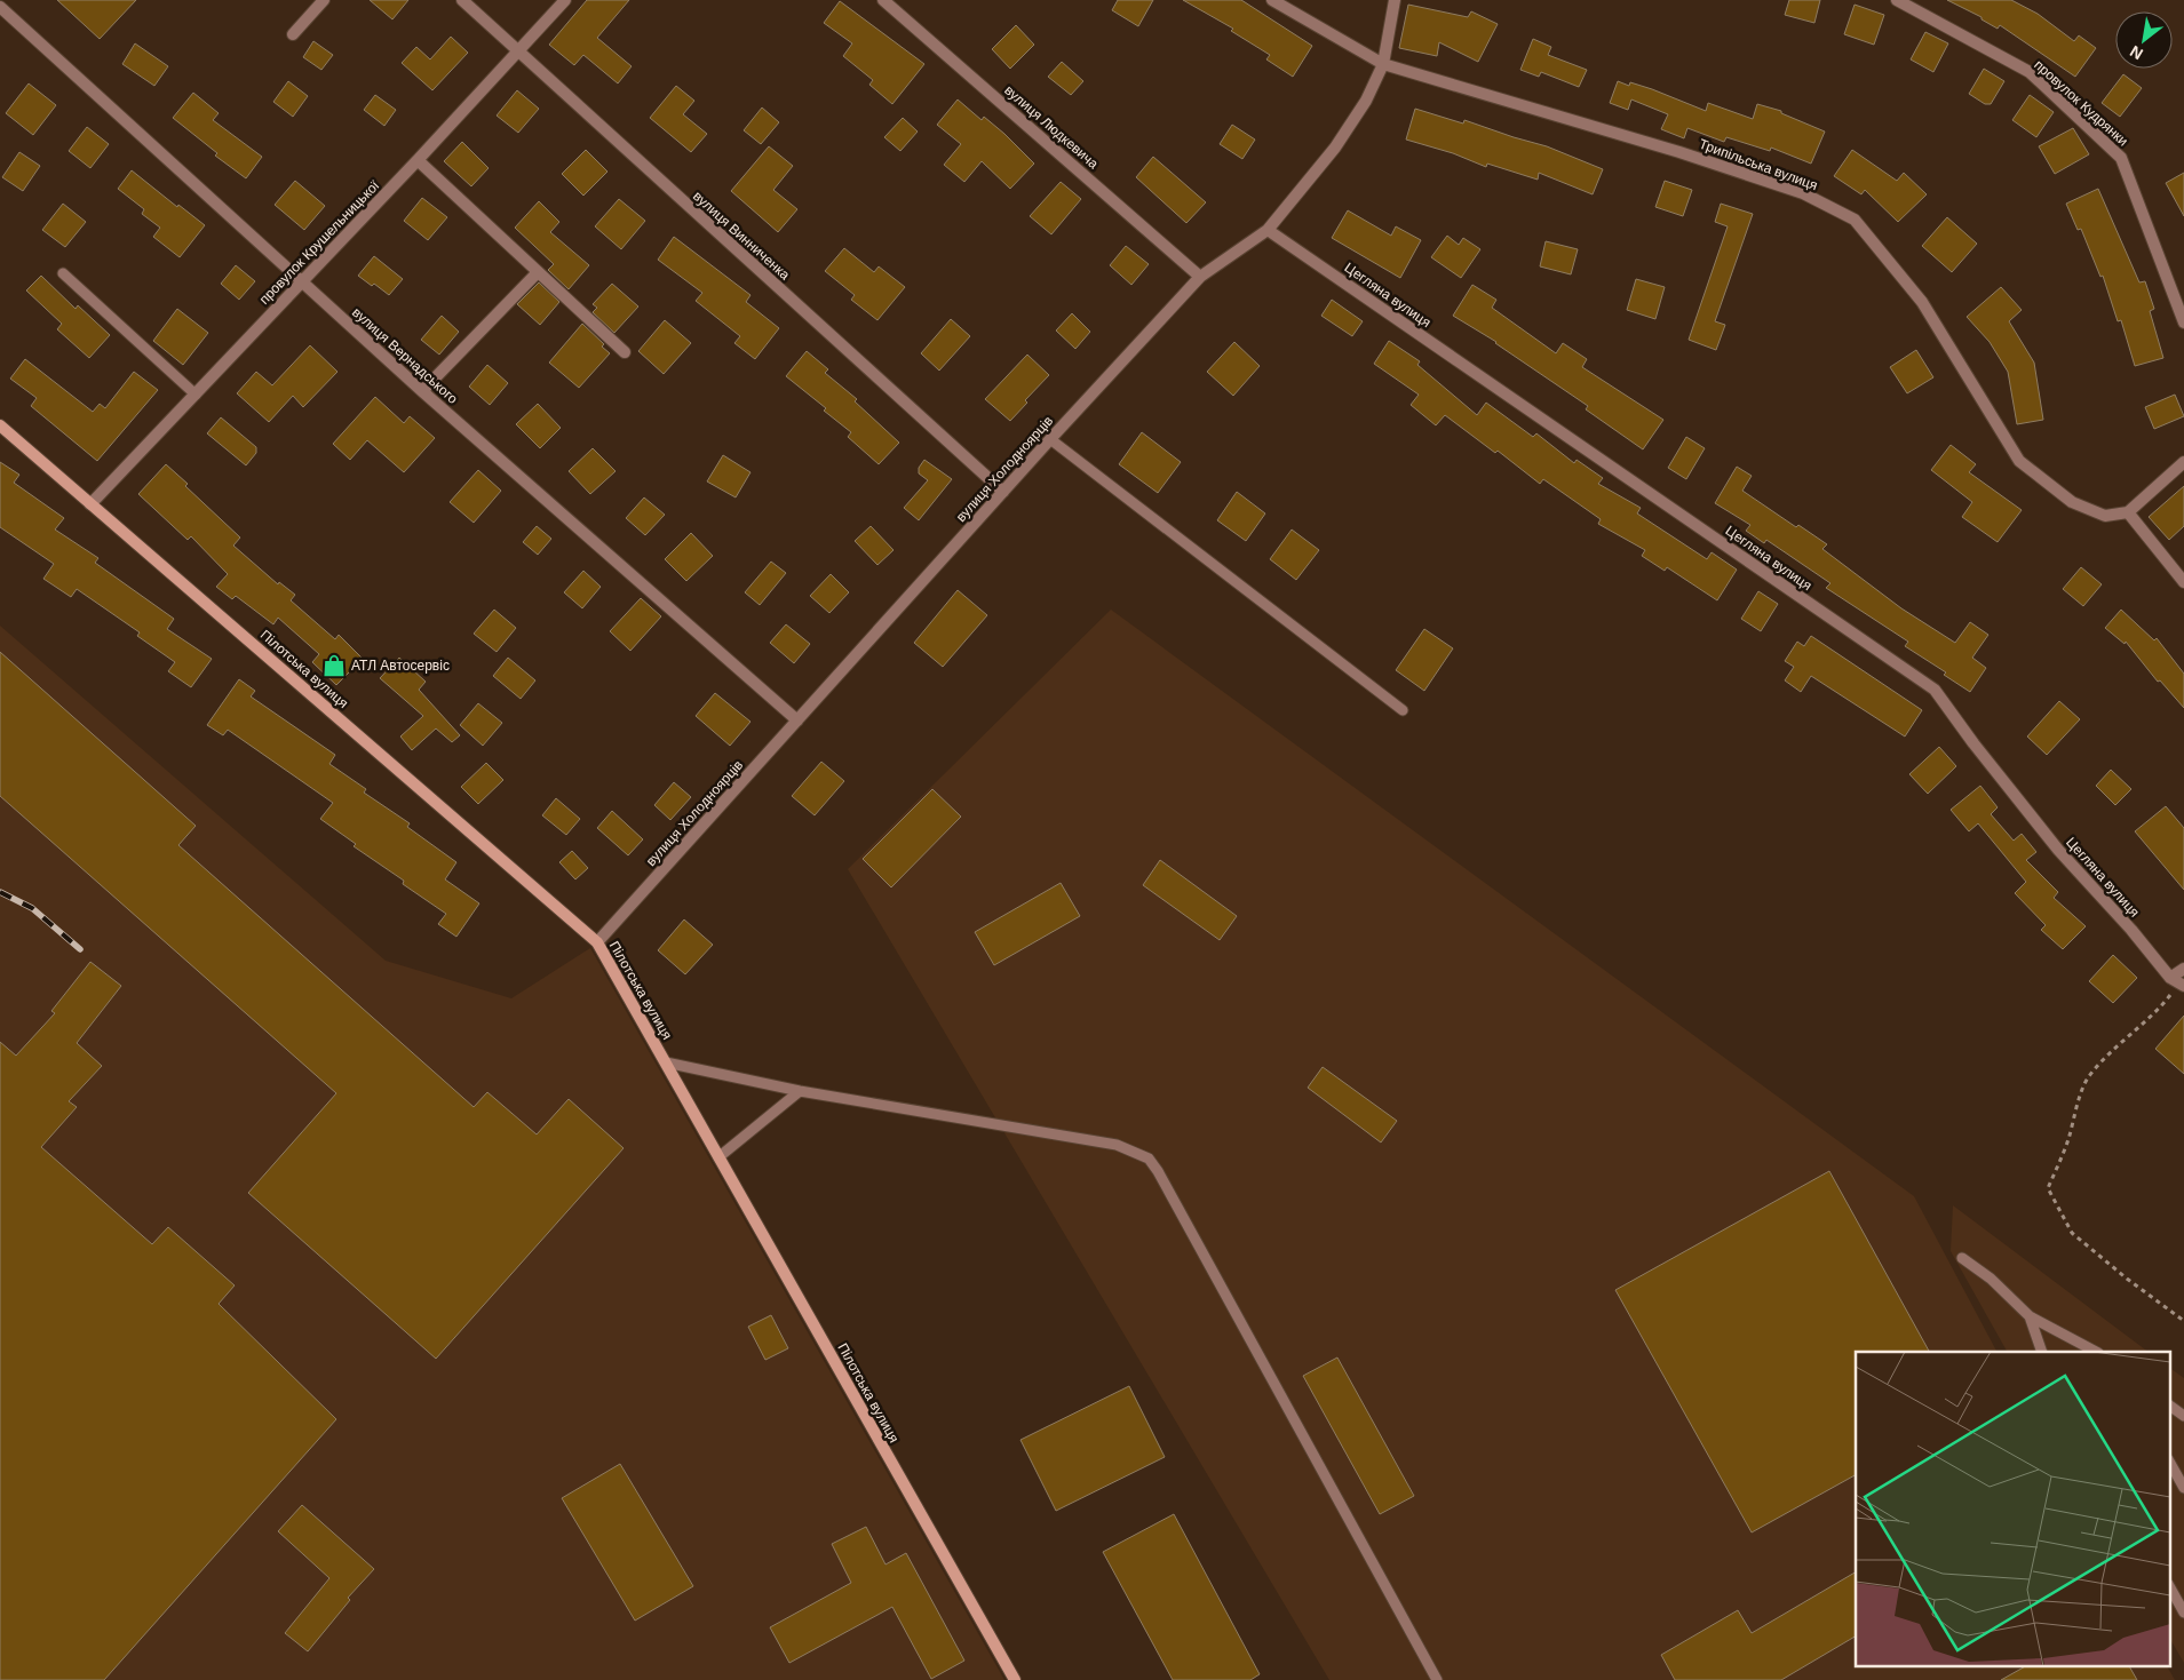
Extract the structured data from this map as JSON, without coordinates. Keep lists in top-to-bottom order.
{
  "streets": {
    "street": [
      "провулок Кудрянки",
      "вулиця Людкевича",
      "Трипільська вулиця",
      "вулиця Винниченка",
      "провулок Крушельницької",
      "Цегляна вулиця",
      "вулиця Вернадського",
      "вулиця Холодноярців",
      "Пілотська вулиця"
    ]
  },
  "crossings": [
    ["вулиця Людкевича", "вулиця Холодноярців"],
    ["Трипільська вулиця", "вулиця Холодноярців"],
    ["вулиця Винниченка", "провулок Крушельницької"],
    ["вулиця Винниченка", "вулиця Холодноярців"],
    ["провулок Крушельницької", "вулиця Вернадського"],
    ["провулок Крушельницької", "Пілотська вулиця"],
    ["Цегляна вулиця", "вулиця Холодноярців"],
    ["вулиця Вернадського", "вулиця Холодноярців"],
    ["вулиця Холодноярців", "Пілотська вулиця"]
  ],
  "places": {
    "shop": ["АТЛ Автосервіс"]
  },
  "north": "bottom left"
}
